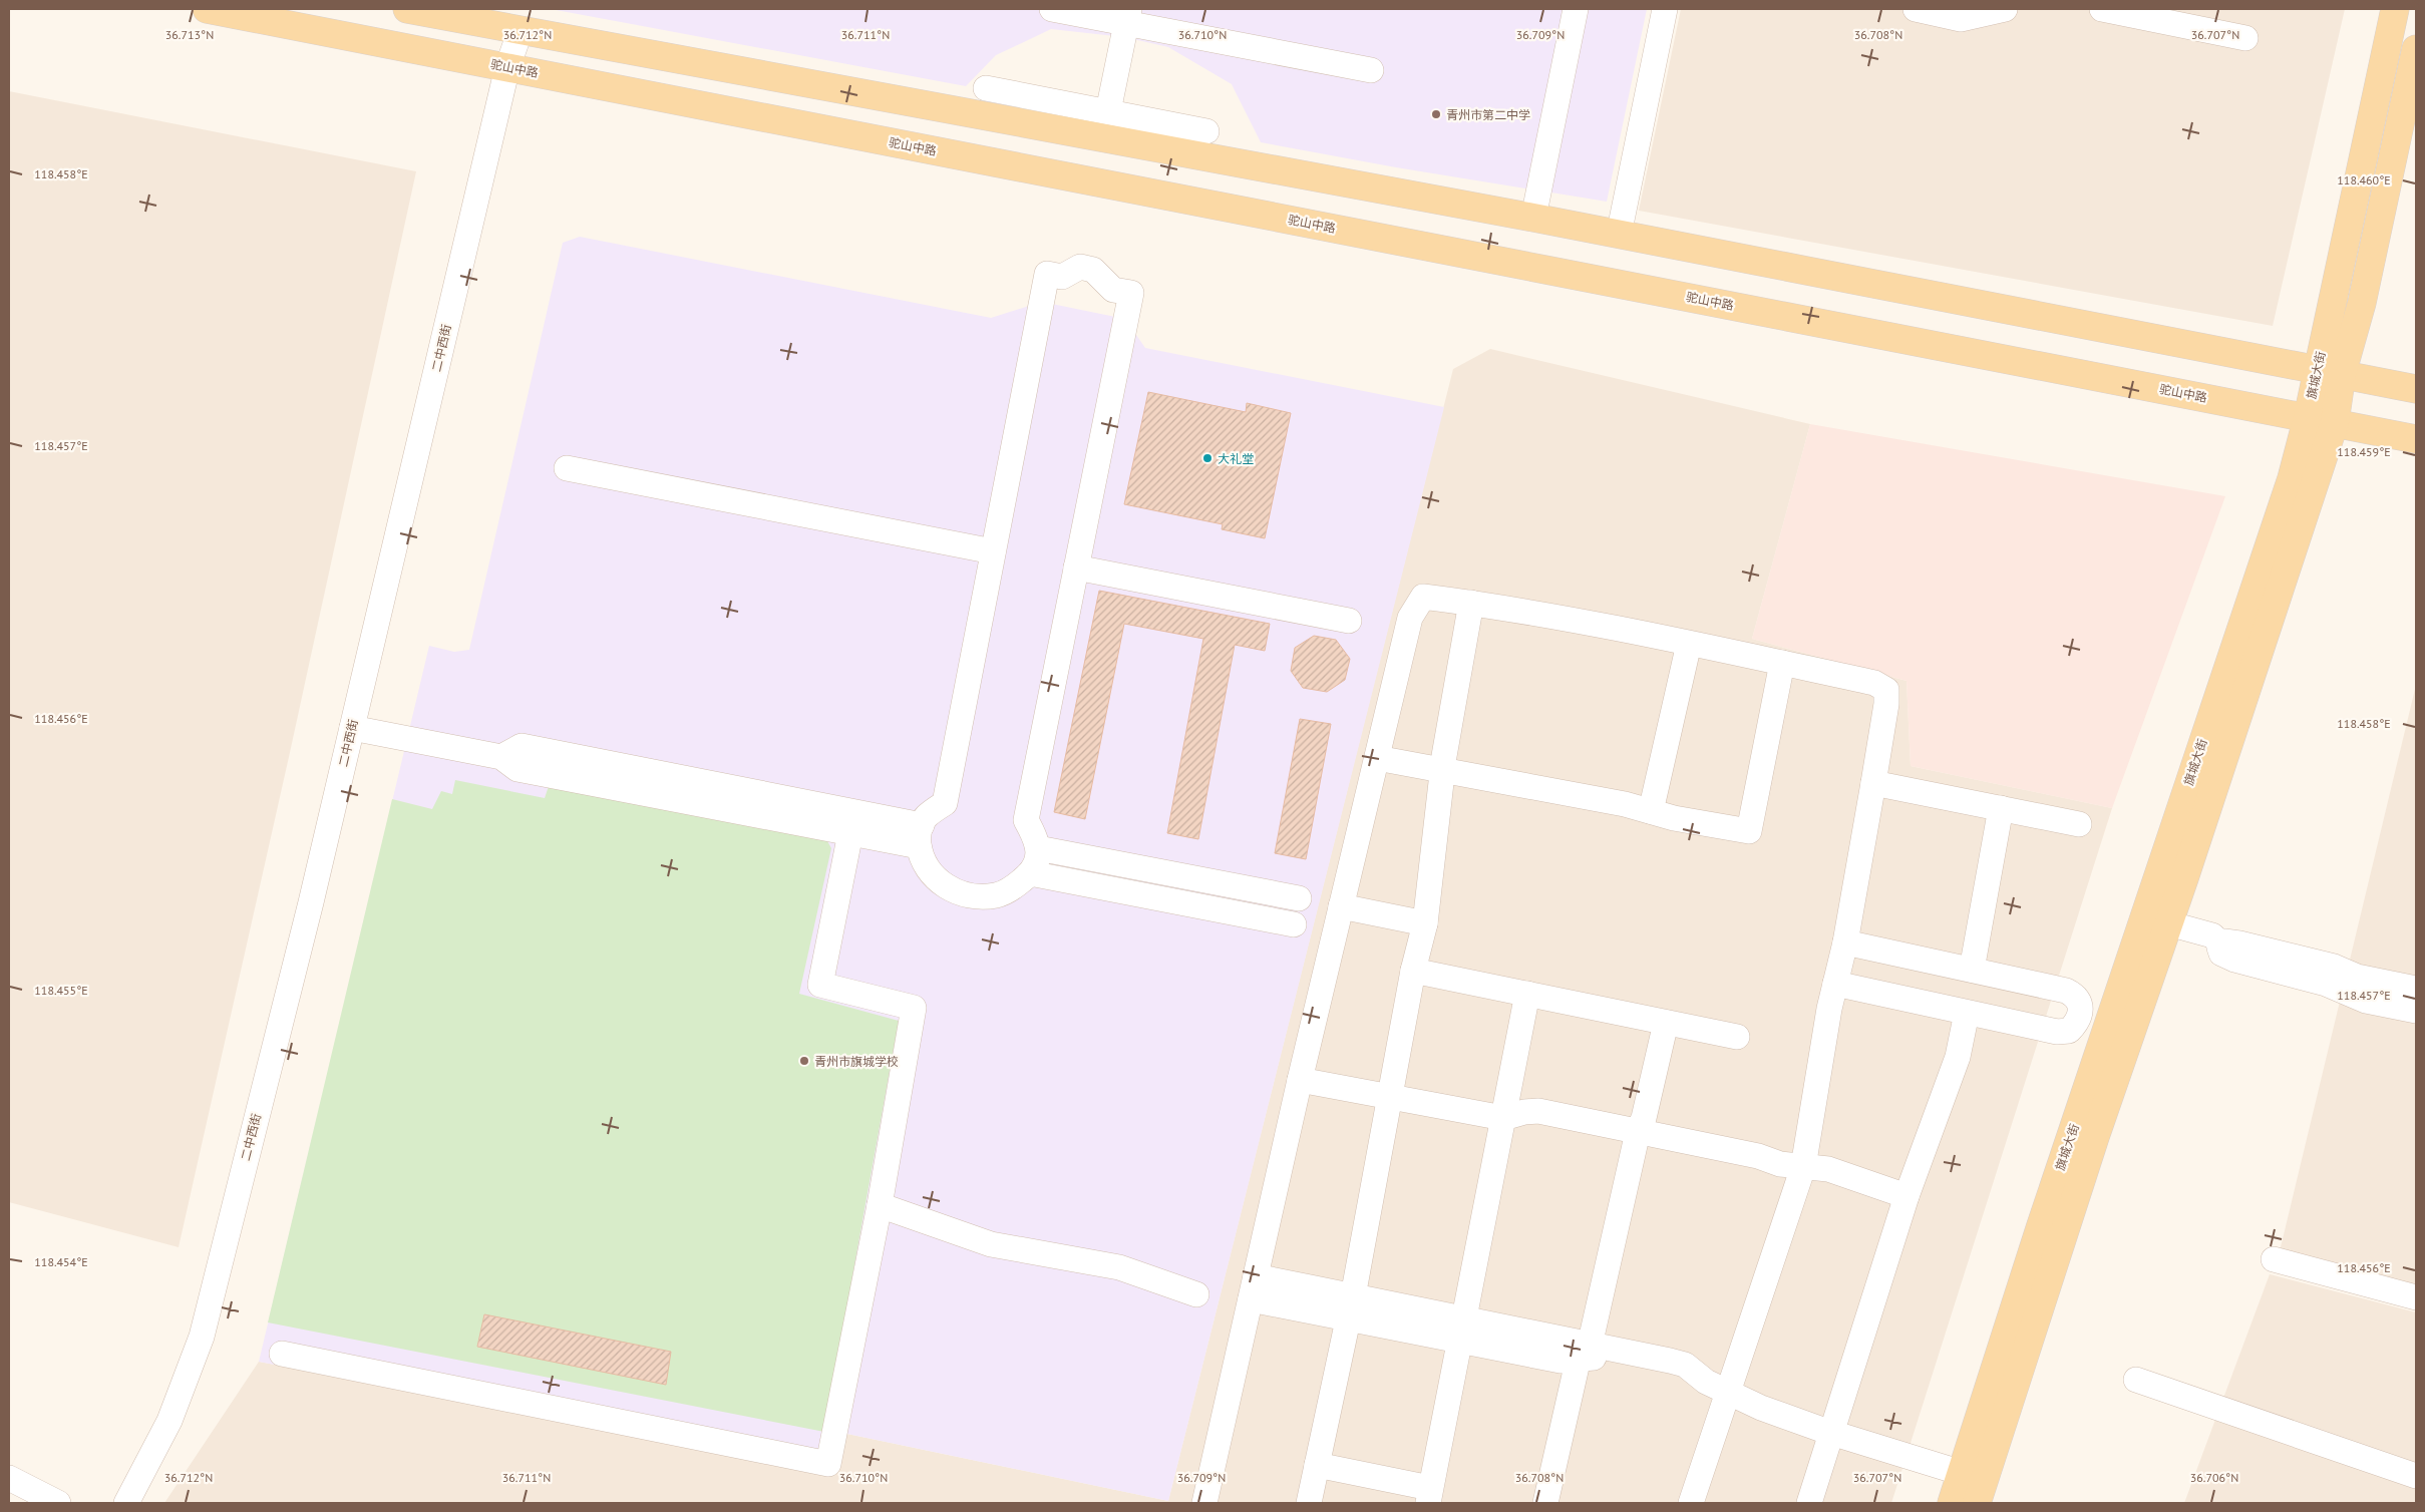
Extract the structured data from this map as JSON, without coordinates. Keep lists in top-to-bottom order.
{
  "streets": {
    "main road": ["驼山中路", "旗城大街"],
    "street": ["二中西街"]
  },
  "crossings": [
    ["驼山中路", "二中西街"],
    ["驼山中路", "旗城大街"]
  ],
  "places": ["青州市第二中学", "大礼堂", "青州市旗城学校"],
  "coordinates": [
    "36.713°N",
    "36.712°N",
    "36.711°N",
    "36.710°N",
    "36.709°N",
    "36.708°N",
    "36.707°N",
    "118.458°E",
    "118.460°E",
    "118.457°E",
    "118.459°E",
    "118.456°E",
    "118.455°E",
    "118.454°E",
    "36.706°N"
  ]
}
